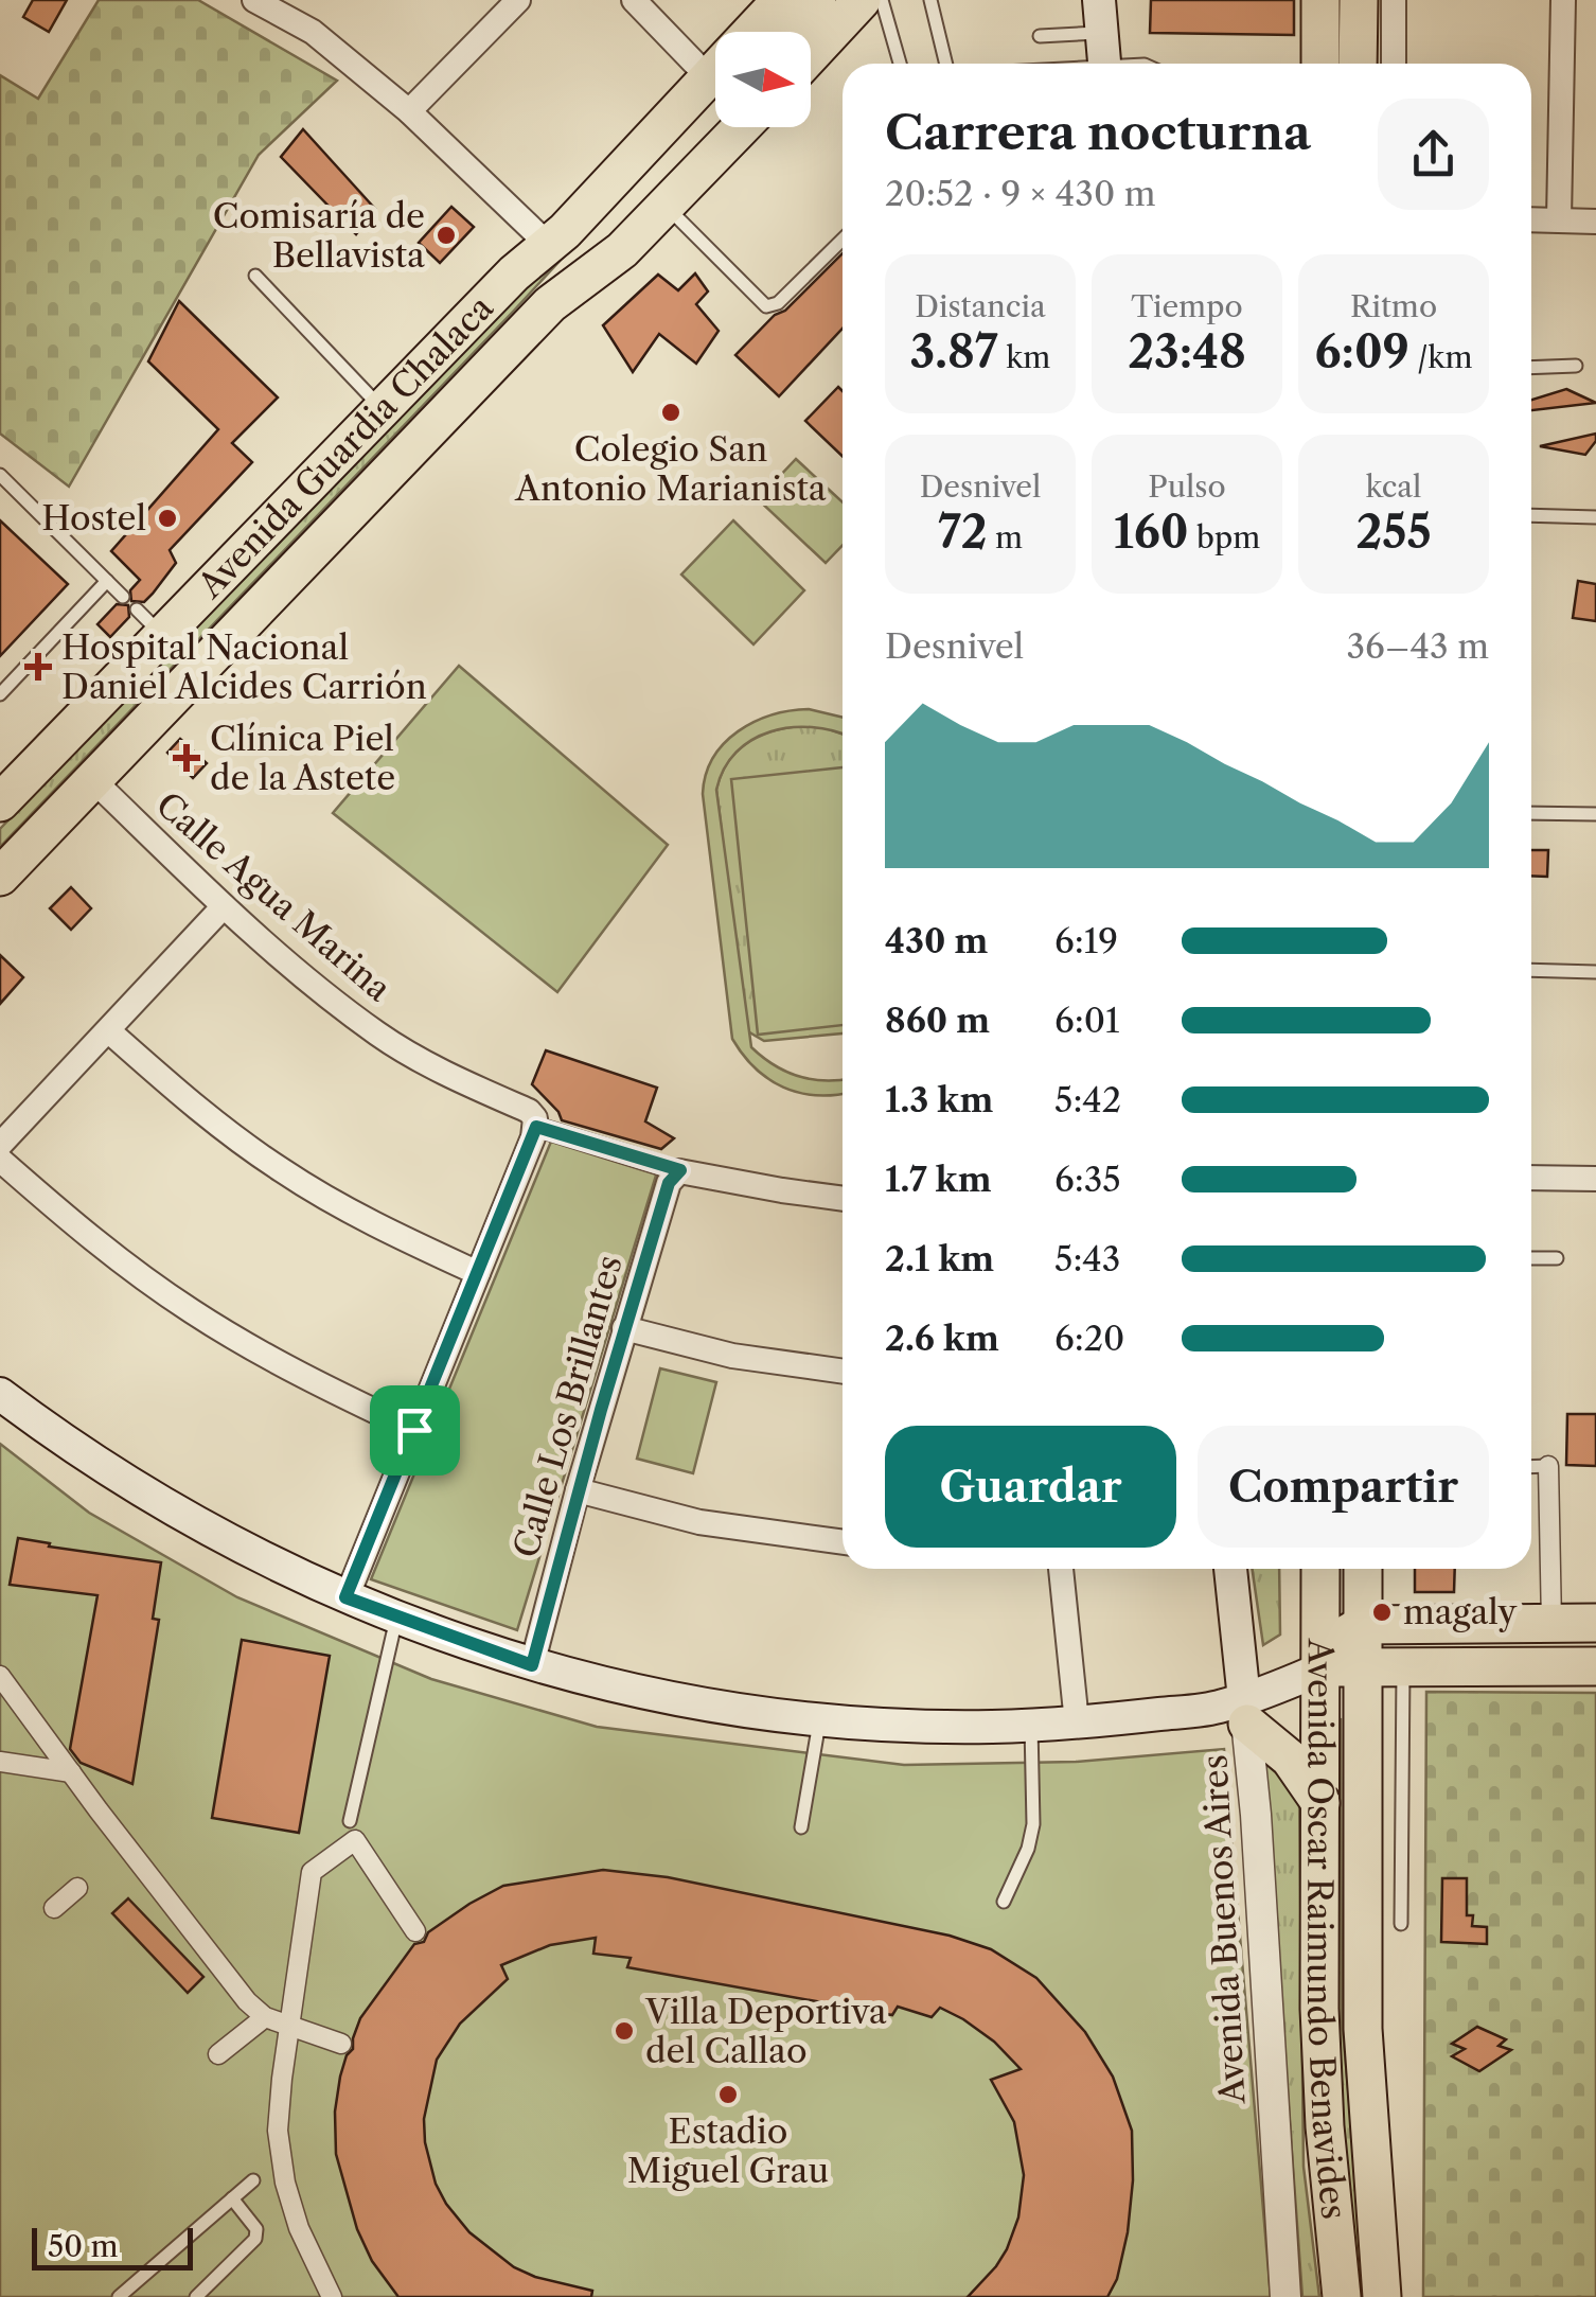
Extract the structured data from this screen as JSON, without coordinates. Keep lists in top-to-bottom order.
{
  "streets": {
    "main road": ["Avenida Guardia Chalaca", "Avenida Óscar Raimundo Benavides", "Avenida Buenos Aires"],
    "street": ["Calle Agua Marina", "Calle Los Brillantes"]
  },
  "crossings": [
    ["Avenida Guardia Chalaca", "Calle Agua Marina"]
  ],
  "places": {
    "other": [
      "Comisaría de Bellavista",
      "Colegio San Antonio Marianista",
      "Hostel",
      "magaly",
      "Villa Deportiva del Callao",
      "Estadio Miguel Grau"
    ],
    "health": ["Hospital Nacional Daniel Alcides Carrión", "Clínica Piel de la Astete"]
  },
  "scale_bar": "50 m",
  "north": "right",
  "page": {
    "heading": ["Carrera nocturna", "20:52 · 9 × 430 m"],
    "stats": [
      ["Distancia", "3.87 km"],
      ["Tiempo", "23:48"],
      ["Ritmo", "6:09 /km"],
      ["Desnivel", "72 m"],
      ["Pulso", "160 bpm"],
      ["kcal", "255"]
    ],
    "chart": ["Desnivel", "36–43 m"],
    "list": [
      {
        "name": "430 m",
        "note": "6:19"
      },
      {
        "name": "860 m",
        "note": "6:01"
      },
      {
        "name": "1.3 km",
        "note": "5:42"
      },
      {
        "name": "1.7 km",
        "note": "6:35"
      },
      {
        "name": "2.1 km",
        "note": "5:43"
      },
      {
        "name": "2.6 km",
        "note": "6:20"
      }
    ],
    "buttons": ["Guardar", "Compartir"],
    "scale": "50 m"
  }
}
